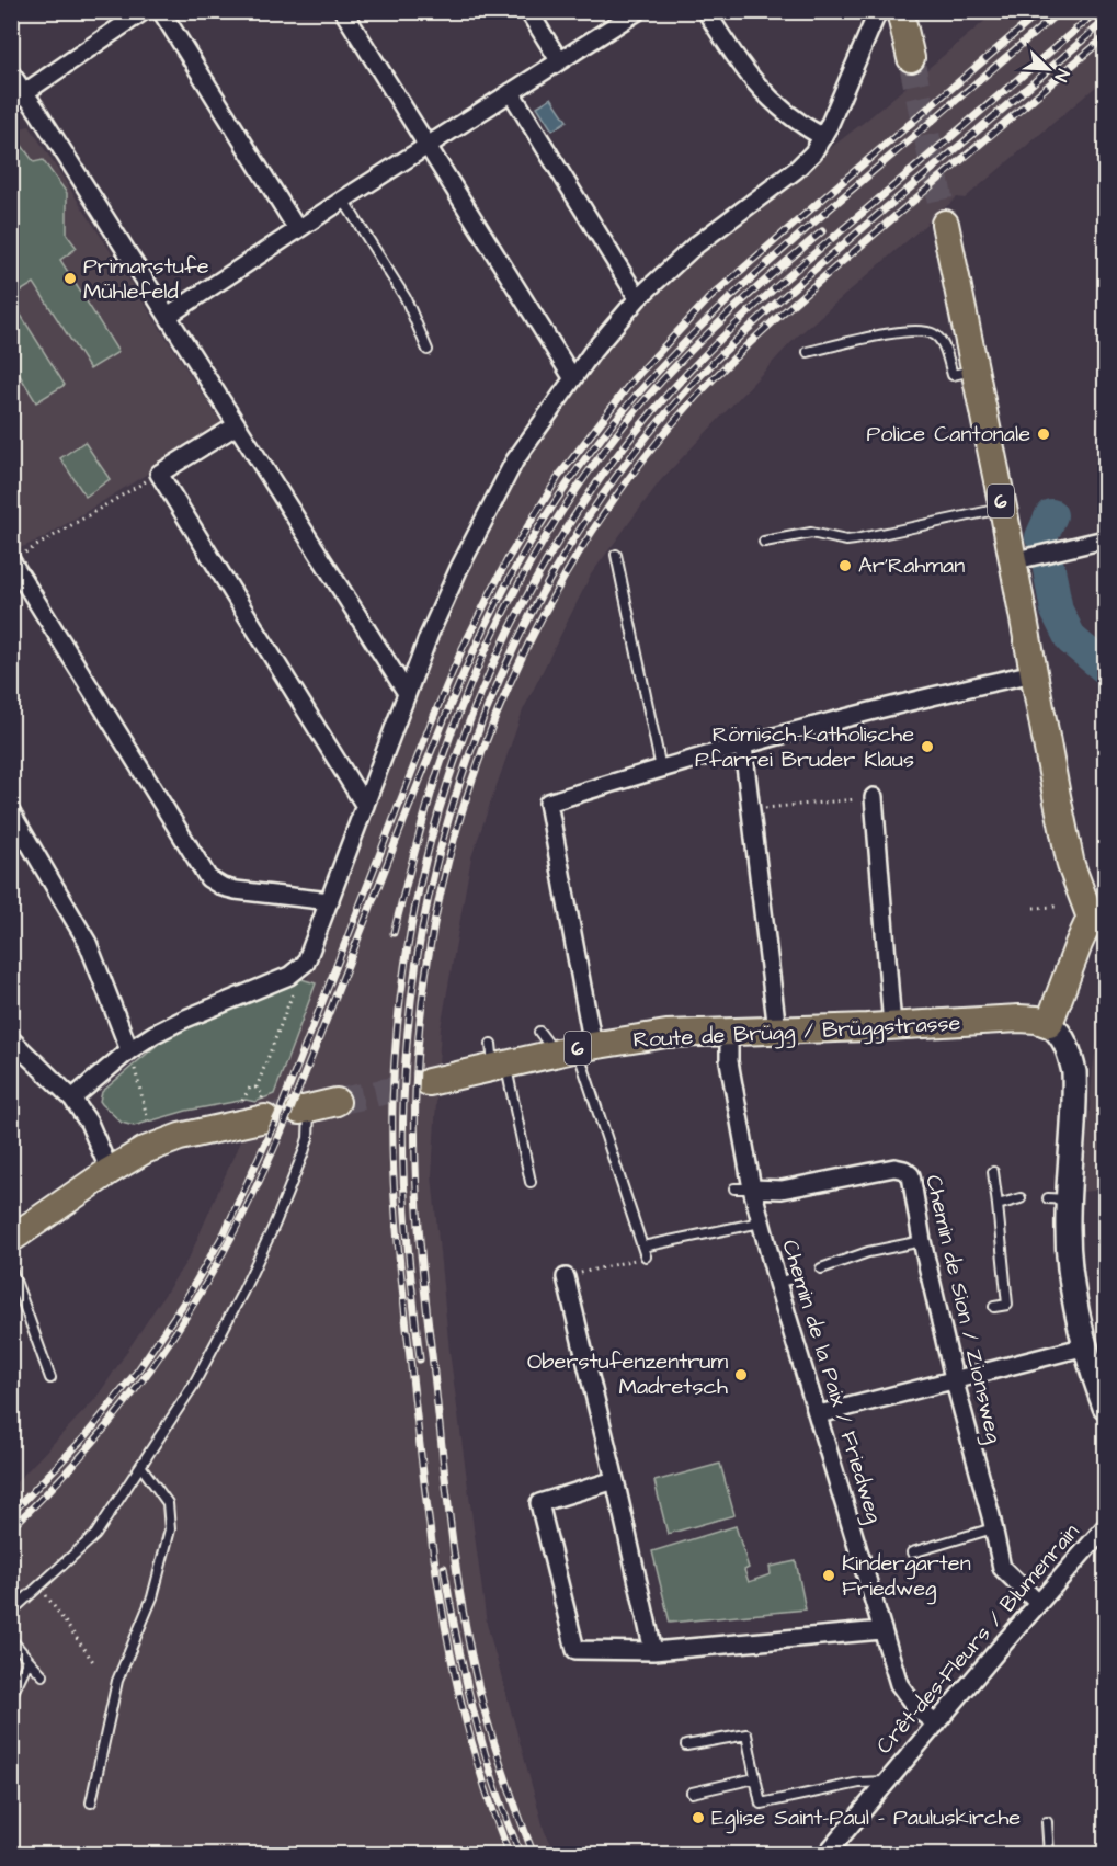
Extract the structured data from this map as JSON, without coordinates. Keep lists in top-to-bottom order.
{
  "streets": {
    "main road": ["6", "Route de Brügg / Brüggstrasse"],
    "street": ["Chemin de Sion / Zionsweg", "Chemin de la Paix / Friedweg", "Crêt-des-Fleurs / Blumenrain"]
  },
  "crossings": [
    ["6", "Route de Brügg / Brüggstrasse"],
    ["Route de Brügg / Brüggstrasse", "Chemin de la Paix / Friedweg"],
    ["Chemin de Sion / Zionsweg", "Chemin de la Paix / Friedweg"],
    ["Chemin de Sion / Zionsweg", "Crêt-des-Fleurs / Blumenrain"],
    ["Chemin de la Paix / Friedweg", "Crêt-des-Fleurs / Blumenrain"]
  ],
  "places": [
    "Primarstufe Mühlefeld",
    "Police Cantonale",
    "Ar'Rahman",
    "Römisch-katholische Pfarrei Bruder Klaus",
    "Oberstufenzentrum Madretsch",
    "Kindergarten Friedweg",
    "Eglise Saint-Paul - Pauluskirche"
  ],
  "north": "bottom right"
}
